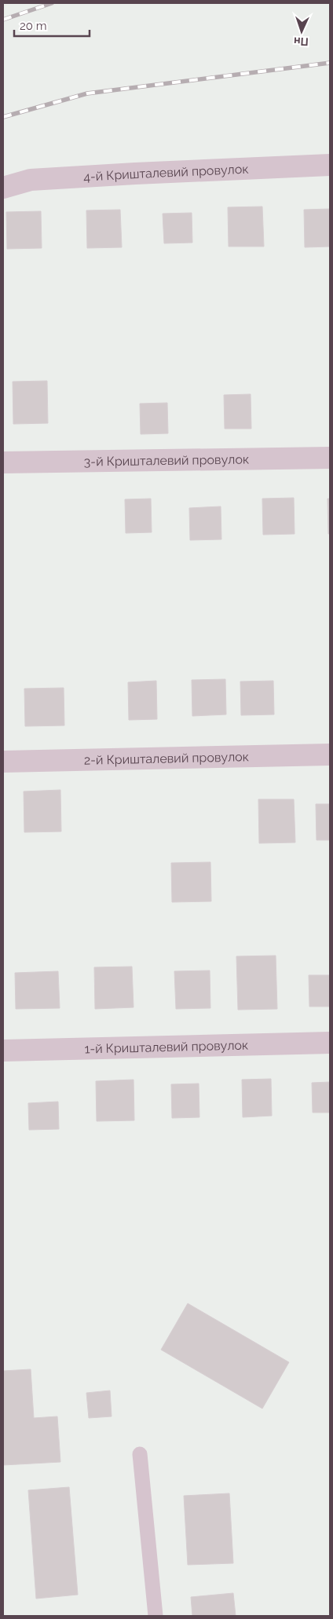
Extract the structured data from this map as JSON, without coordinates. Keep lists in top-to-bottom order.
{
  "streets": {
    "street": [
      "4-й Кришталевий провулок",
      "3-й Кришталевий провулок",
      "2-й Кришталевий провулок",
      "1-й Кришталевий провулок"
    ]
  },
  "scale_bar": "20 m",
  "north": "bottom"
}
